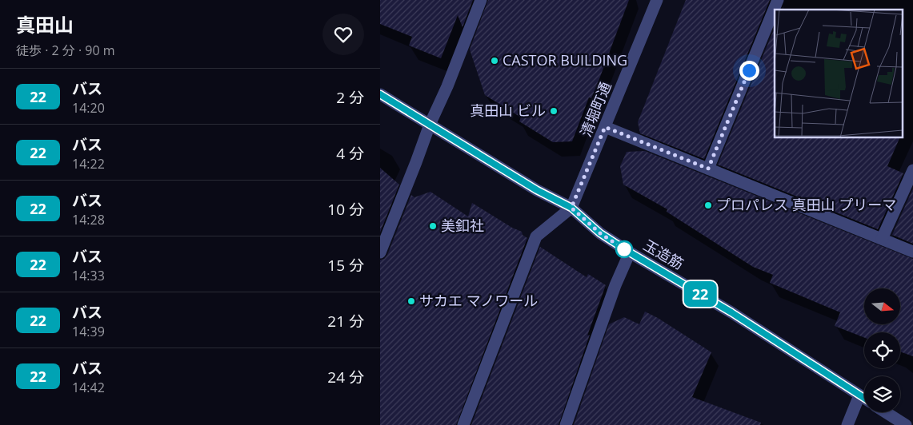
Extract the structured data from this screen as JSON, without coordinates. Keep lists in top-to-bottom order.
{
  "streets": {
    "street": ["清堀町通", "玉造筋"]
  },
  "crossings": [
    ["清堀町通", "玉造筋"]
  ],
  "places": [
    "CASTOR BUILDING",
    "真田山 ビル",
    "プロパレス 真田山 プリーマ",
    "美釦社",
    "サカエ マノワール"
  ],
  "lines": ["bus line 22"],
  "north": "right",
  "page": {
    "heading": ["真田山", "徒歩 · 2 分 · 90 m"],
    "on_map": "22",
    "list": [
      {
        "mark": "22",
        "name": "バス",
        "note": "14:20",
        "value": "2 分"
      },
      {
        "mark": "22",
        "name": "バス",
        "note": "14:22",
        "value": "4 分"
      },
      {
        "mark": "22",
        "name": "バス",
        "note": "14:28",
        "value": "10 分"
      },
      {
        "mark": "22",
        "name": "バス",
        "note": "14:33",
        "value": "15 分"
      },
      {
        "mark": "22",
        "name": "バス",
        "note": "14:39",
        "value": "21 分"
      },
      {
        "mark": "22",
        "name": "バス",
        "note": "14:42",
        "value": "24 分"
      }
    ]
  }
}
